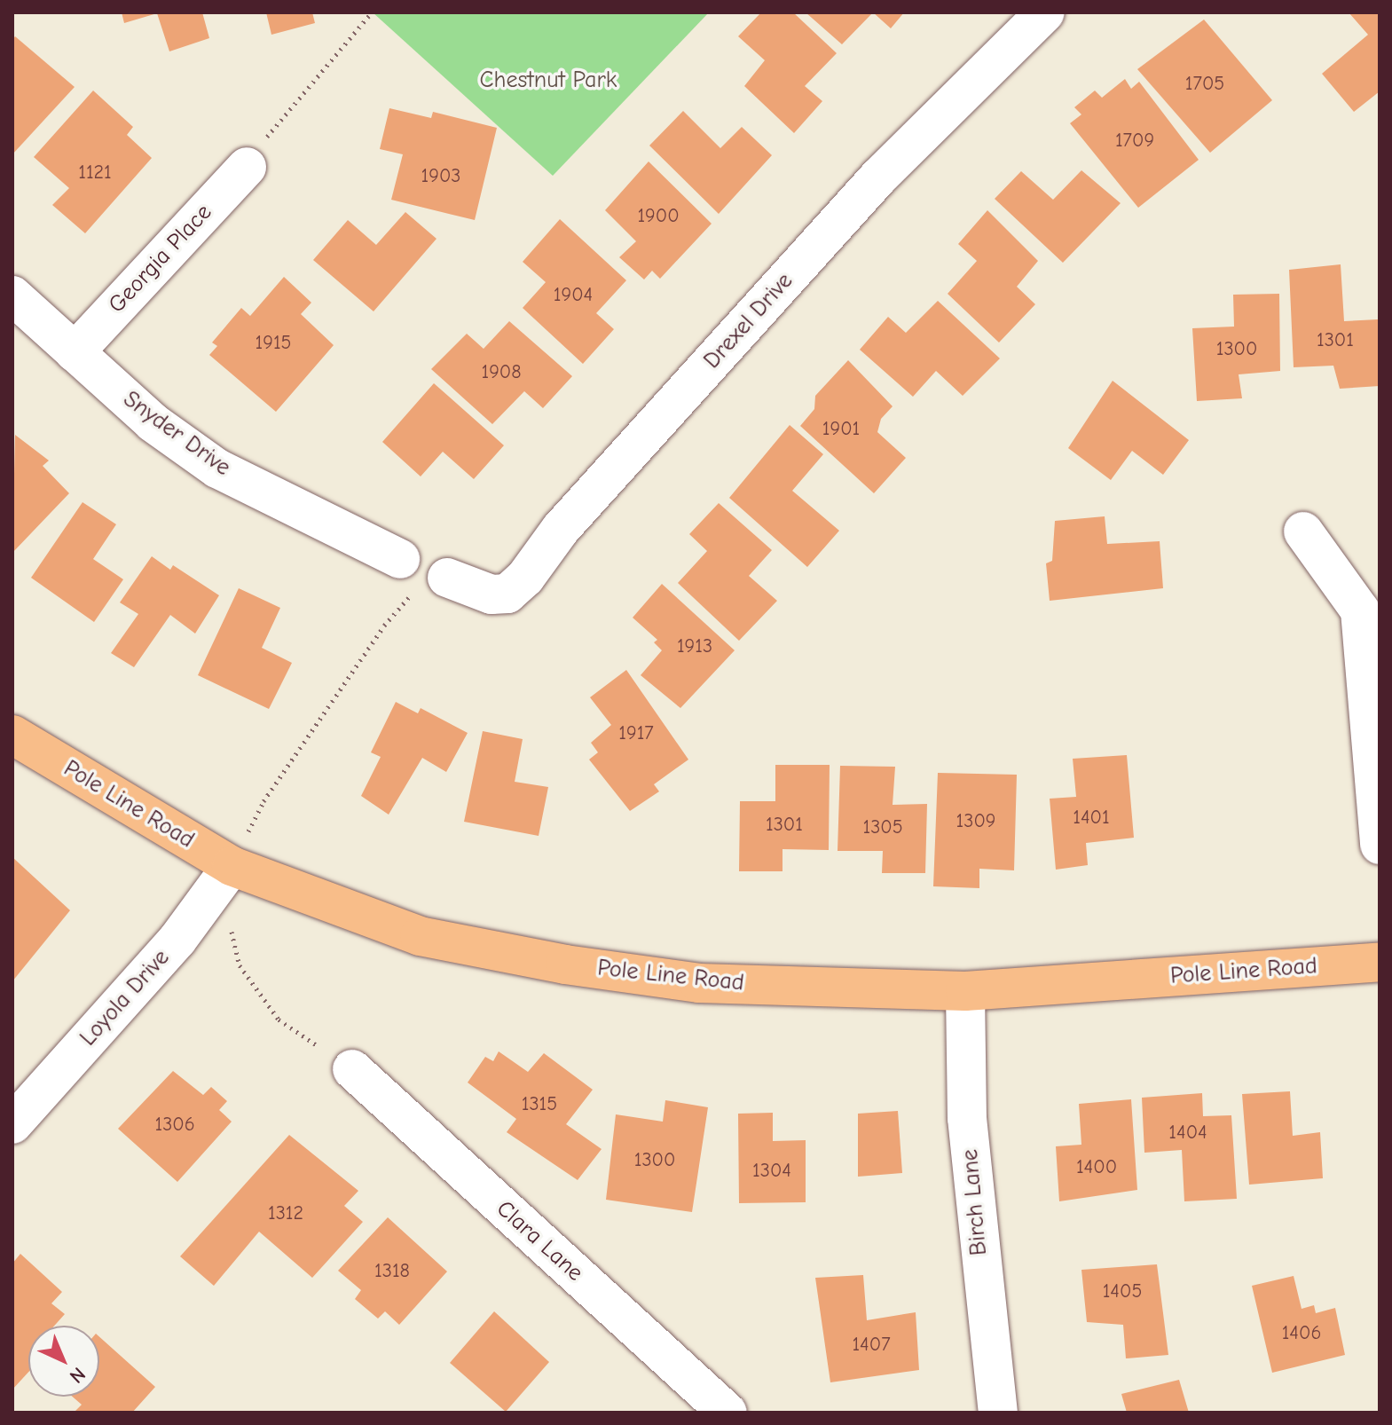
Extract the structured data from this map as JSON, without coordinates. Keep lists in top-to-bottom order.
{
  "streets": {
    "main road": ["Pole Line Road"],
    "street": [
      "Georgia Place",
      "Drexel Drive",
      "Snyder Drive",
      "Loyola Drive",
      "Birch Lane",
      "Clara Lane"
    ]
  },
  "crossings": [
    ["Georgia Place", "Snyder Drive"],
    ["Drexel Drive", "Snyder Drive"],
    ["Pole Line Road", "Loyola Drive"],
    ["Pole Line Road", "Birch Lane"]
  ],
  "parks": ["Chestnut Park"],
  "house_numbers": [
    "1705",
    "1709",
    "1121",
    "1903",
    "1900",
    "1904",
    "1301",
    "1915",
    "1300",
    "1908",
    "1901",
    "1913",
    "1917",
    "1401",
    "1309",
    "1301",
    "1305",
    "1315",
    "1306",
    "1404",
    "1300",
    "1400",
    "1304",
    "1312",
    "1318",
    "1405",
    "1406",
    "1407"
  ],
  "north": "bottom right"
}
